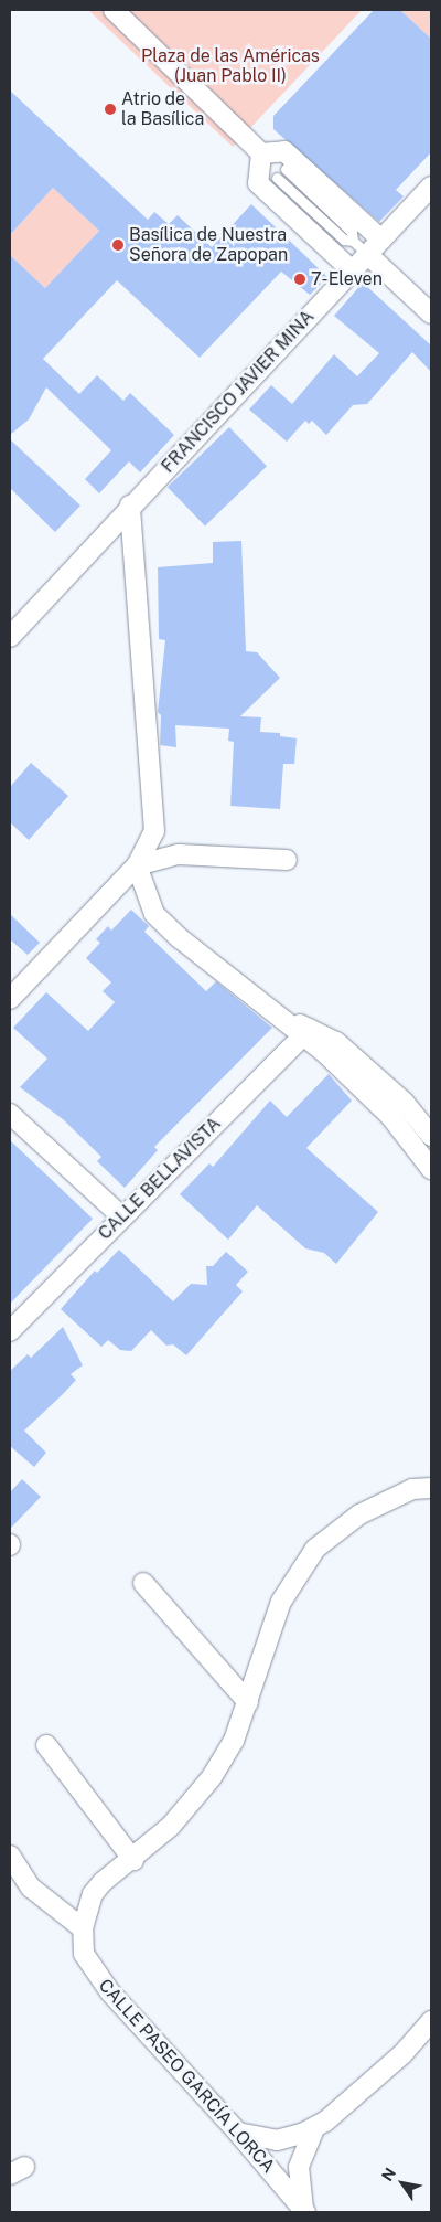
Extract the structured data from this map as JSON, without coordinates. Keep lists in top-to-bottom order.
{
  "streets": {
    "street": ["FRANCISCO JAVIER MINA", "CALLE BELLAVISTA", "CALLE PASEO GARCÍA LORCA"]
  },
  "parks": ["Plaza de las Américas (Juan Pablo II)"],
  "places": ["Atrio de la Basílica", "Basílica de Nuestra Señora de Zapopan", "7-Eleven"],
  "north": "top left"
}
